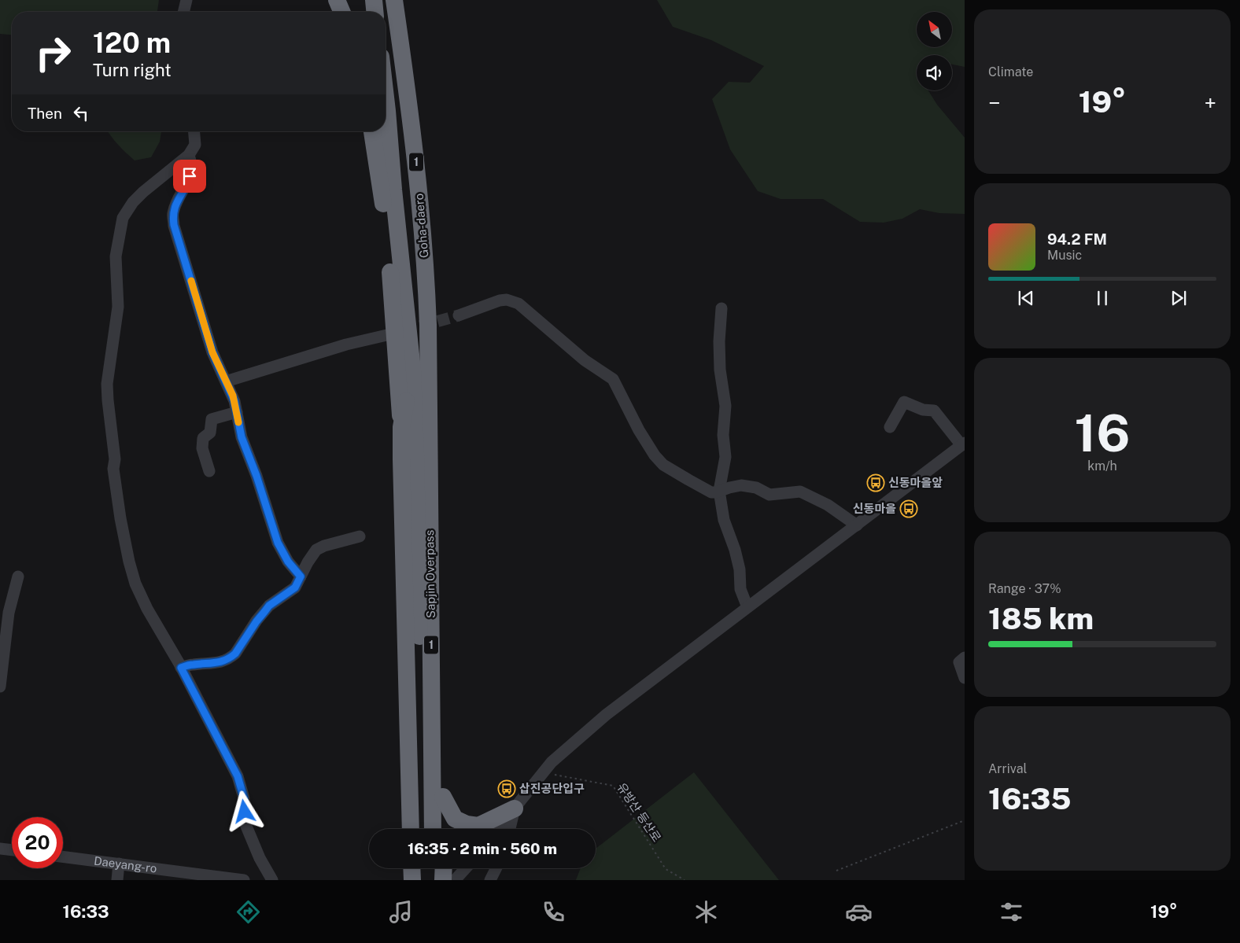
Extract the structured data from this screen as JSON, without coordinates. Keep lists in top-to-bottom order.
{
  "streets": {
    "highway": ["1", "Goha-daero", "Sapjin Overpass"],
    "street": ["Daeyang-ro"],
    "path": ["유방산 등산로"]
  },
  "crossings": [
    ["Goha-daero", "Sapjin Overpass"]
  ],
  "places": {
    "bus stop": ["신동마을앞", "신동마을", "삽진공단입구"]
  },
  "north": "top left",
  "page": {
    "tile": [
      "Climate",
      ["16", "km/h"],
      ["Range · 37%", "185 km"],
      ["Arrival", "16:35"]
    ],
    "turn": ["120 m", "Turn right"],
    "heat": ["−", "19°", "+"],
    "then": "Then",
    "song": ["94.2 FM", "Music"],
    "limit": "20",
    "trip": "16:35 · 2 min · 560 m",
    "tabs": ["16:33", "19°"]
  }
}
